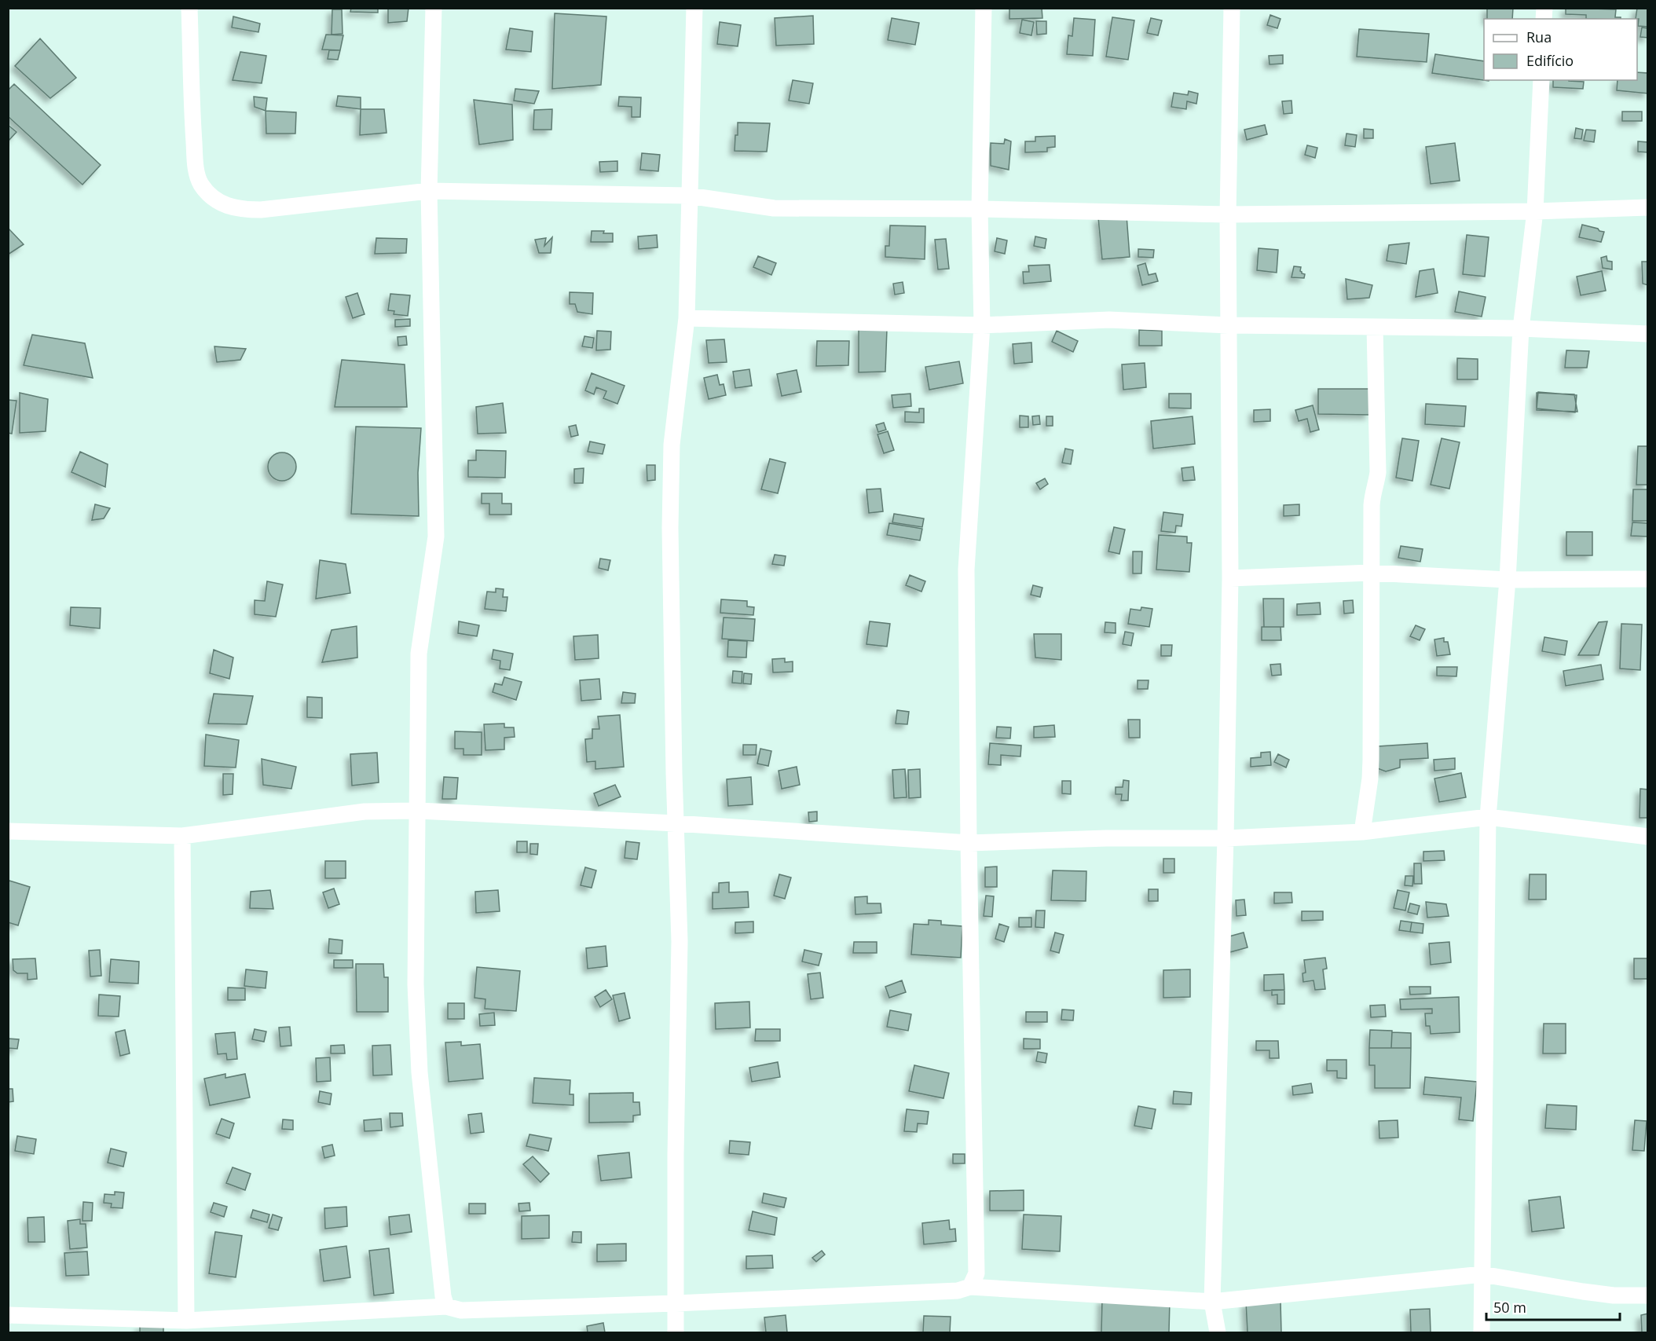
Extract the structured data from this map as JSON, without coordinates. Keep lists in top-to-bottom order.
{
  "legend": ["Rua", "Edifício"],
  "scale_bar": "50 m"
}
